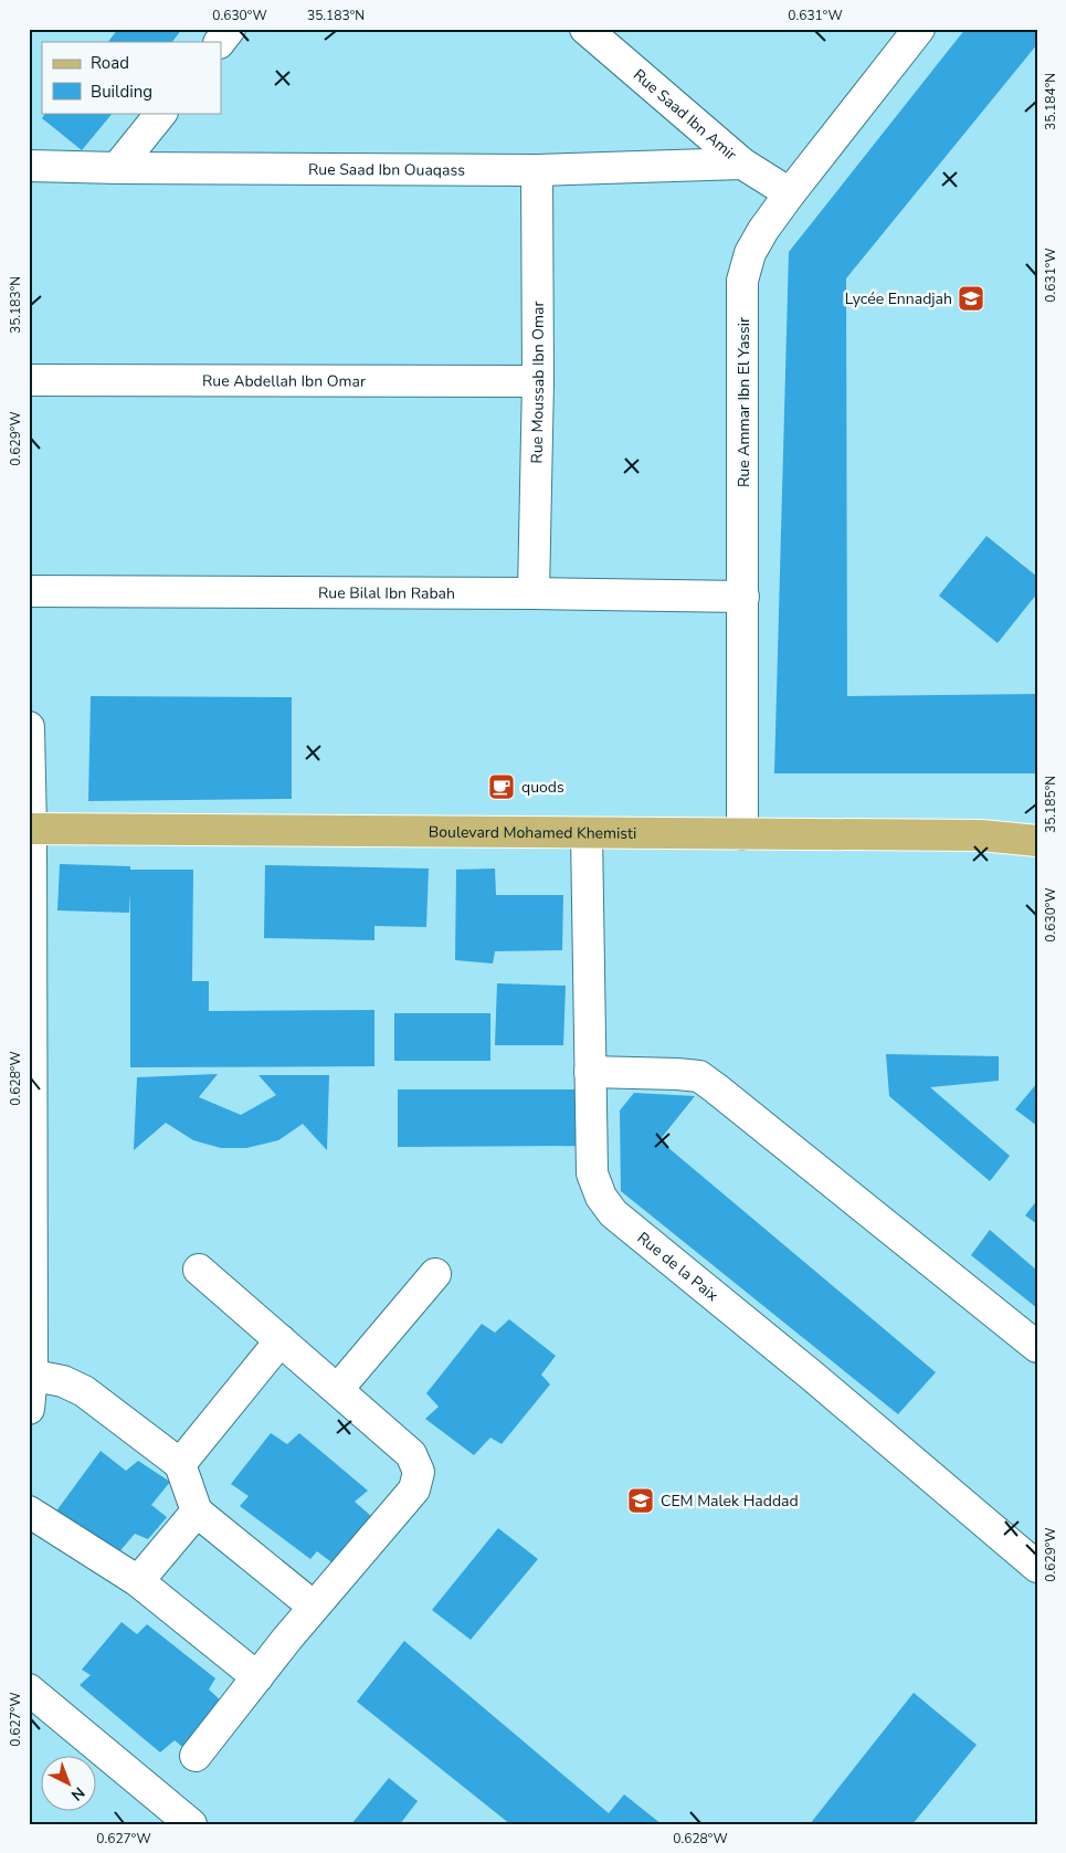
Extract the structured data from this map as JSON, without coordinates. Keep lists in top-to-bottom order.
{
  "streets": {
    "main road": ["Boulevard Mohamed Khemisti"],
    "street": [
      "Rue Saad Ibn Amir",
      "Rue Saad Ibn Ouaqass",
      "Rue Abdellah Ibn Omar",
      "Rue Moussab Ibn Omar",
      "Rue Ammar Ibn El Yassir",
      "Rue Bilal Ibn Rabah",
      "Rue de la Paix"
    ]
  },
  "crossings": [
    ["Rue Saad Ibn Amir", "Rue Saad Ibn Ouaqass"],
    ["Rue Saad Ibn Amir", "Rue Ammar Ibn El Yassir"],
    ["Rue Saad Ibn Ouaqass", "Rue Moussab Ibn Omar"],
    ["Rue Abdellah Ibn Omar", "Rue Moussab Ibn Omar"],
    ["Rue Moussab Ibn Omar", "Rue Bilal Ibn Rabah"],
    ["Rue Ammar Ibn El Yassir", "Rue Bilal Ibn Rabah"],
    ["Rue Ammar Ibn El Yassir", "Boulevard Mohamed Khemisti"],
    ["Boulevard Mohamed Khemisti", "Rue de la Paix"]
  ],
  "places": {
    "school or university": ["Lycée Ennadjah", "CEM Malek Haddad"],
    "cafe": ["quods"]
  },
  "legend": ["Road", "Building"],
  "north": "bottom right",
  "coordinates": [
    "0.630°W",
    "35.183°N",
    "0.631°W",
    "35.184°N",
    "0.629°W",
    "35.185°N",
    "0.628°W",
    "0.627°W"
  ]
}
